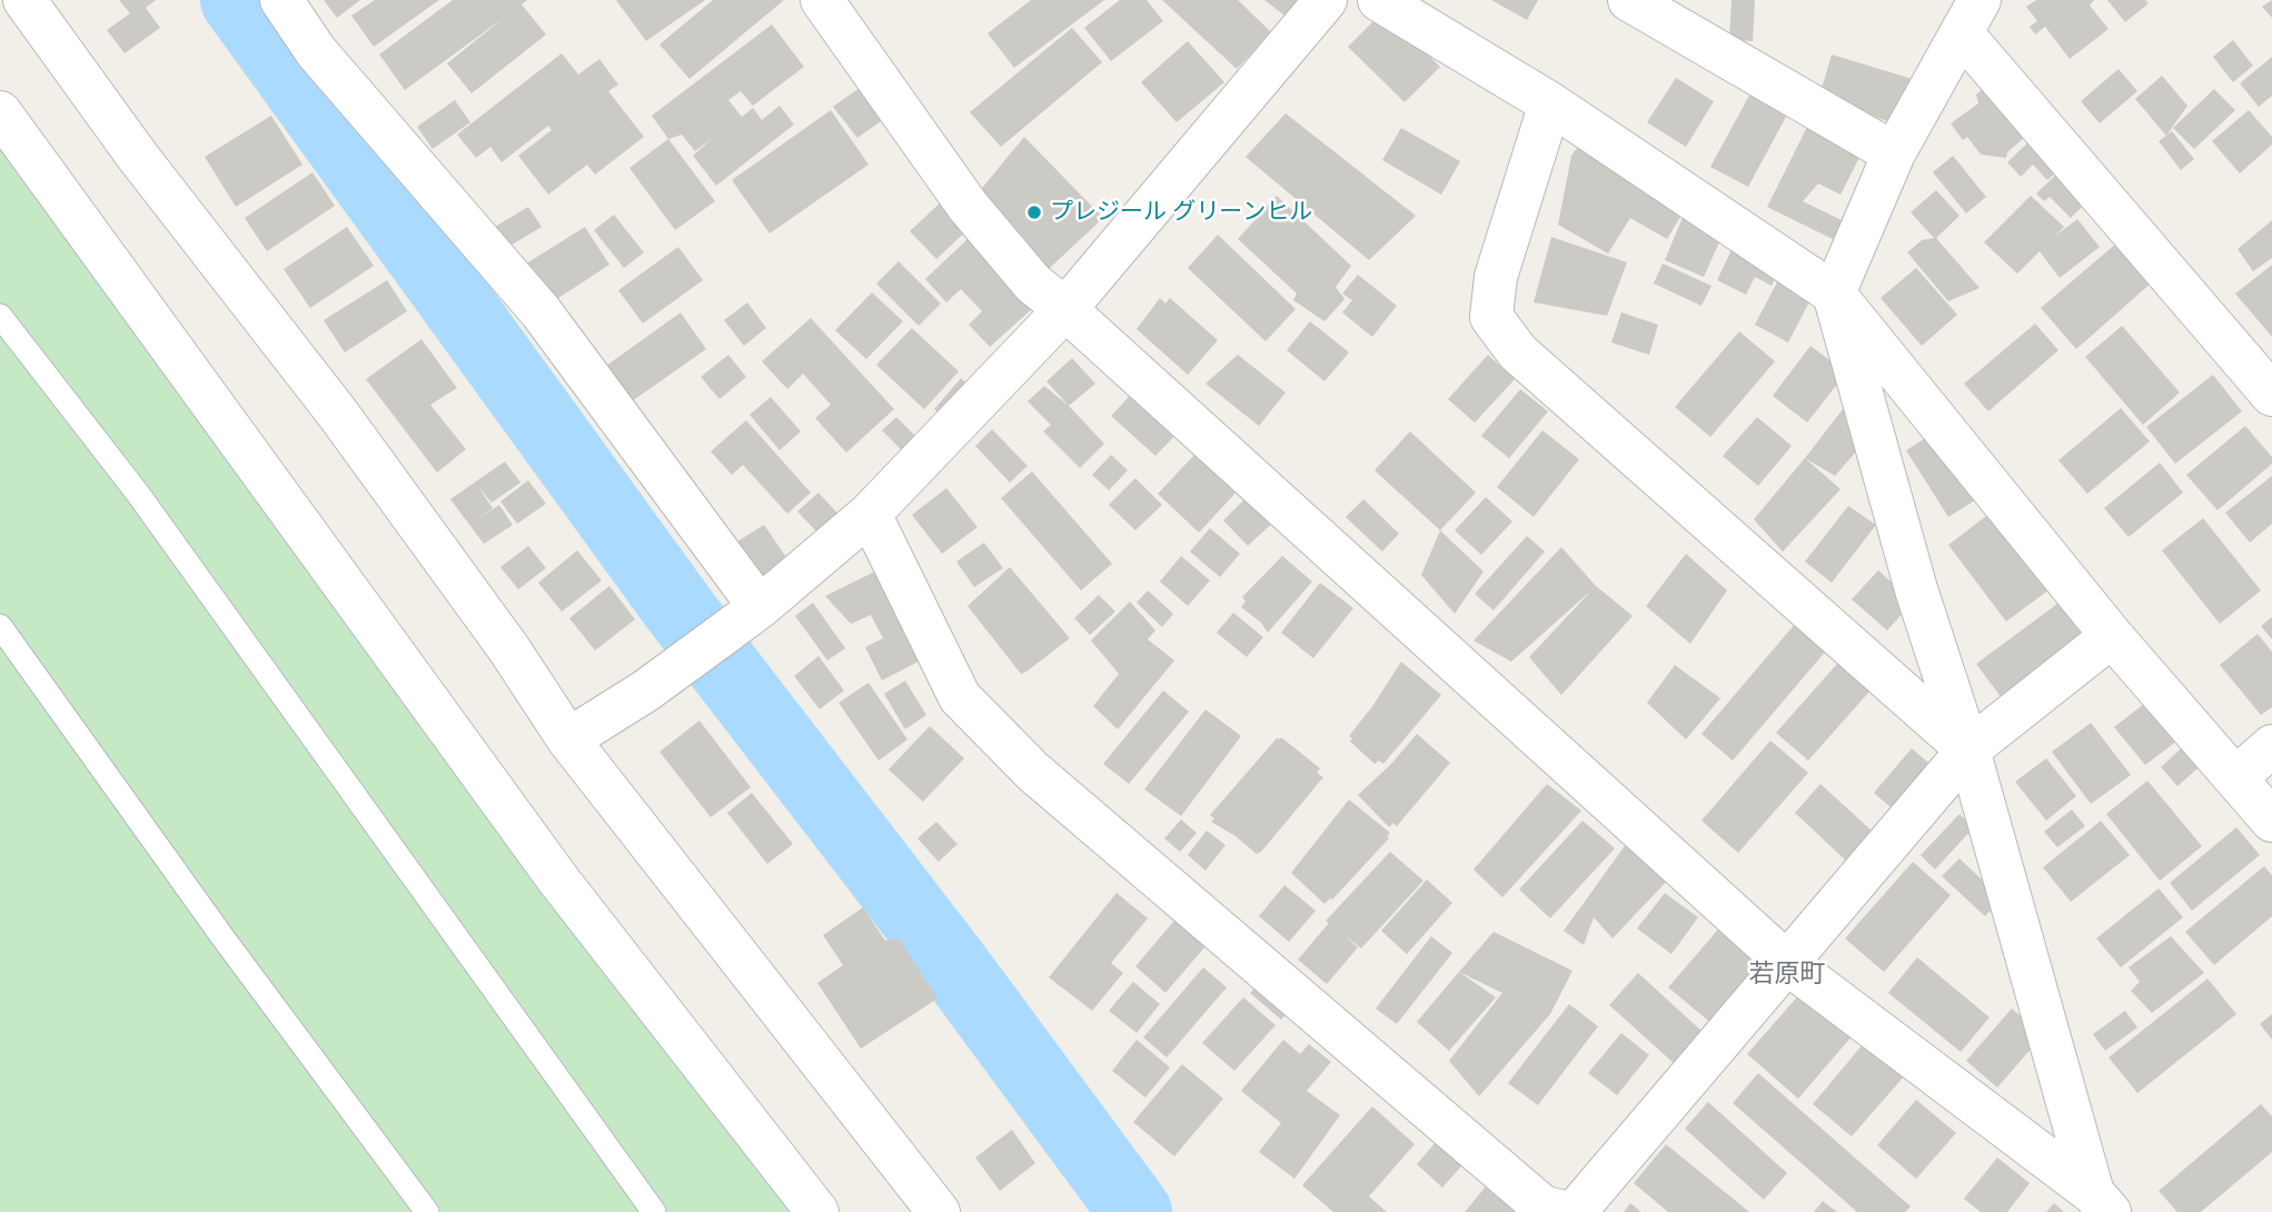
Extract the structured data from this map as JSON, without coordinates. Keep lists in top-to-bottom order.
{
  "districts": ["若原町"],
  "places": ["プレジール グリーンヒル"]
}
